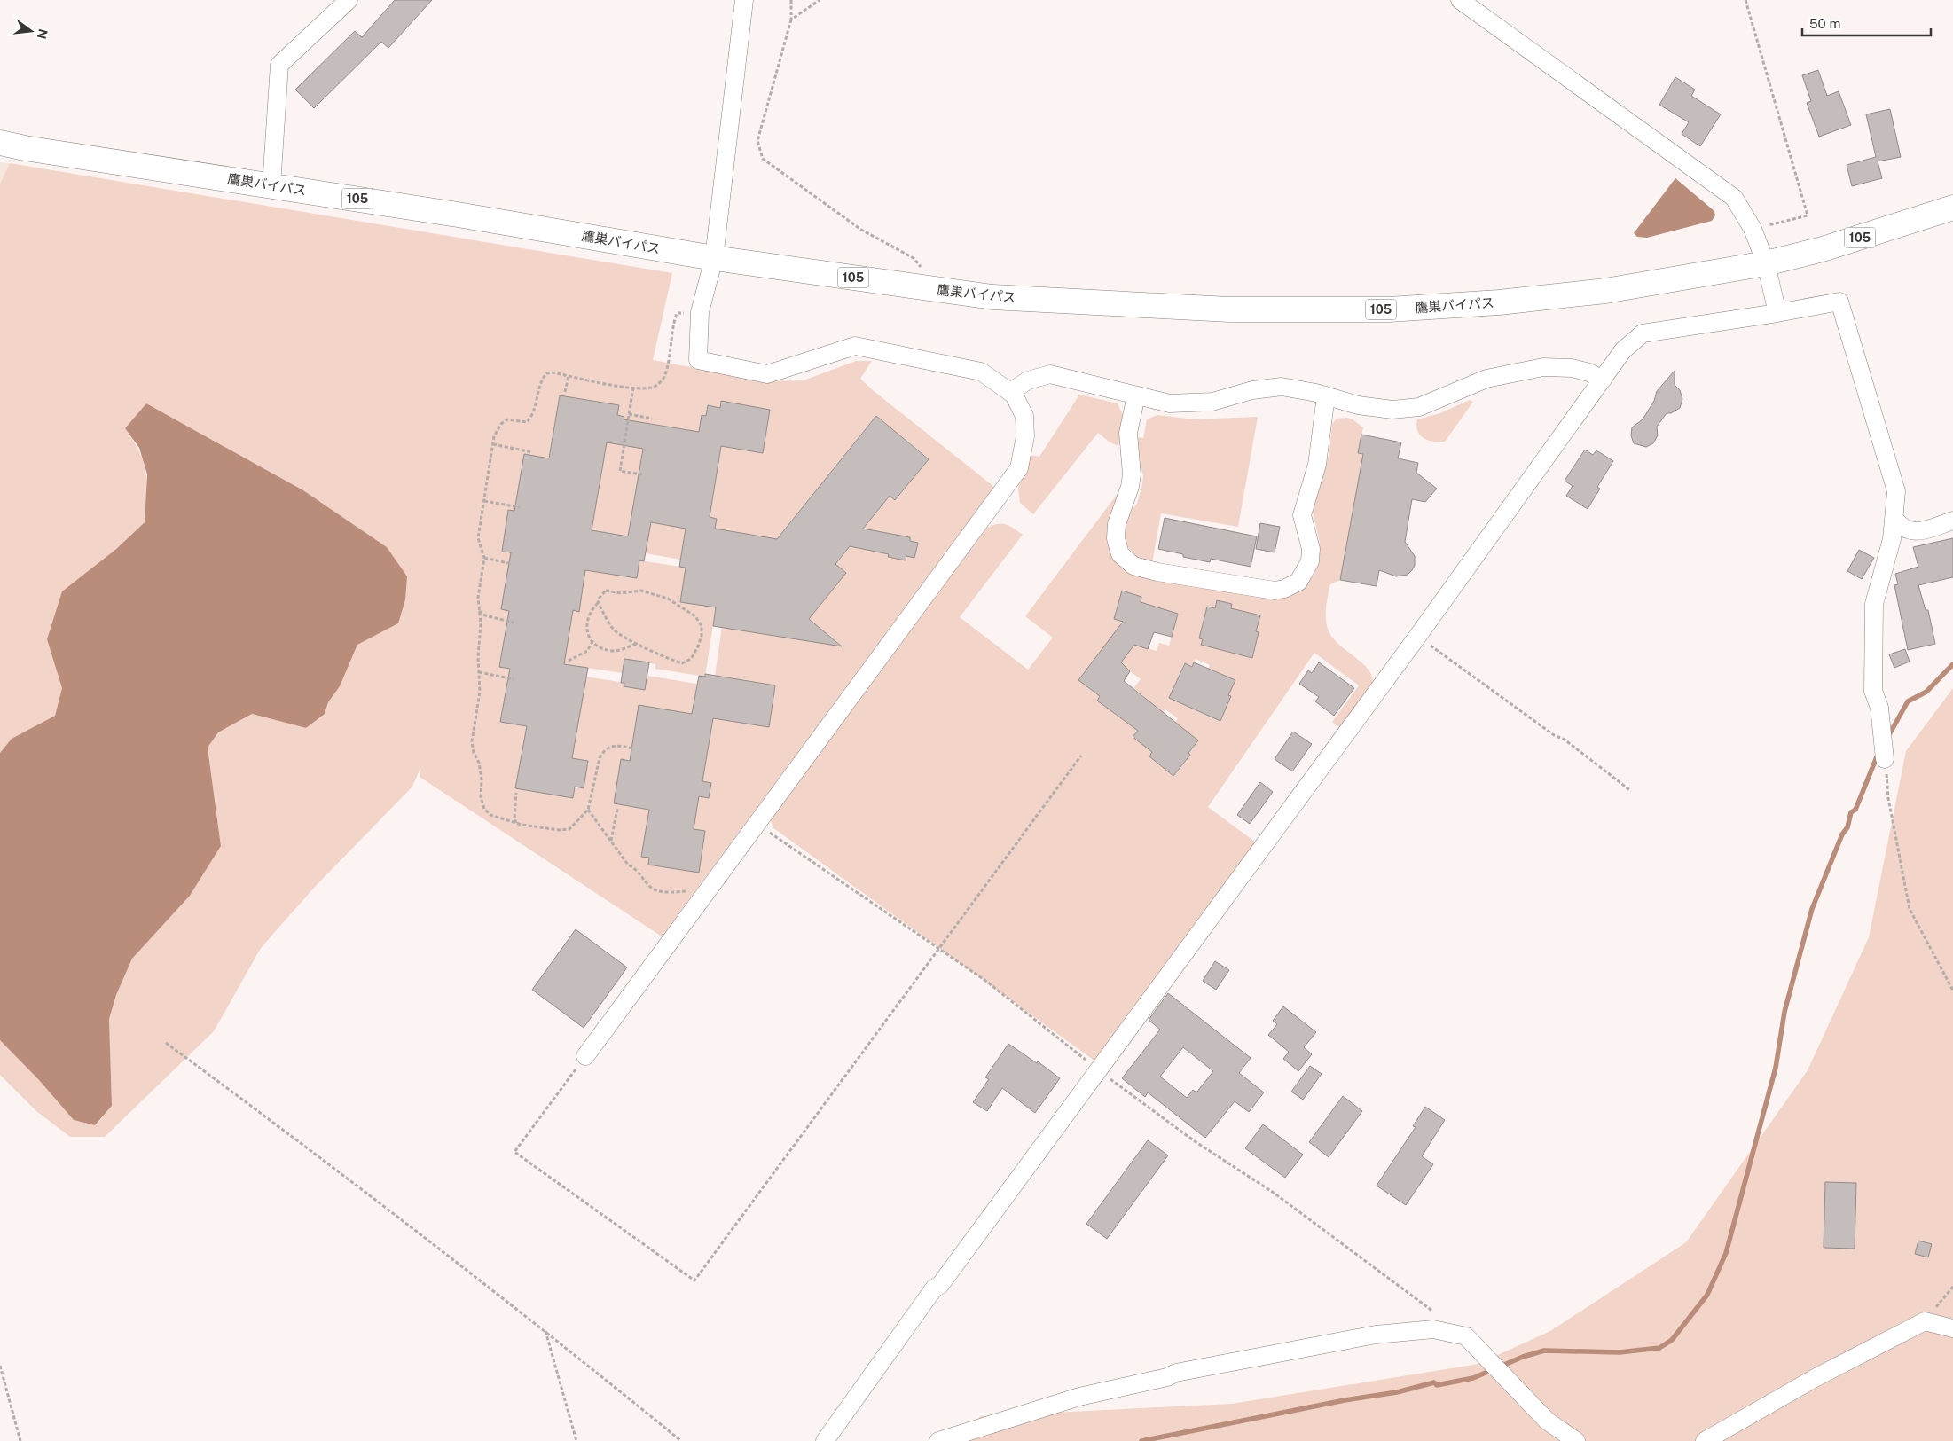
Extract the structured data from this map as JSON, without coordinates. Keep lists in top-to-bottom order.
{
  "streets": {
    "highway": ["鷹巣バイパス", "105"]
  },
  "scale_bar": "50 m",
  "north": "right"
}
